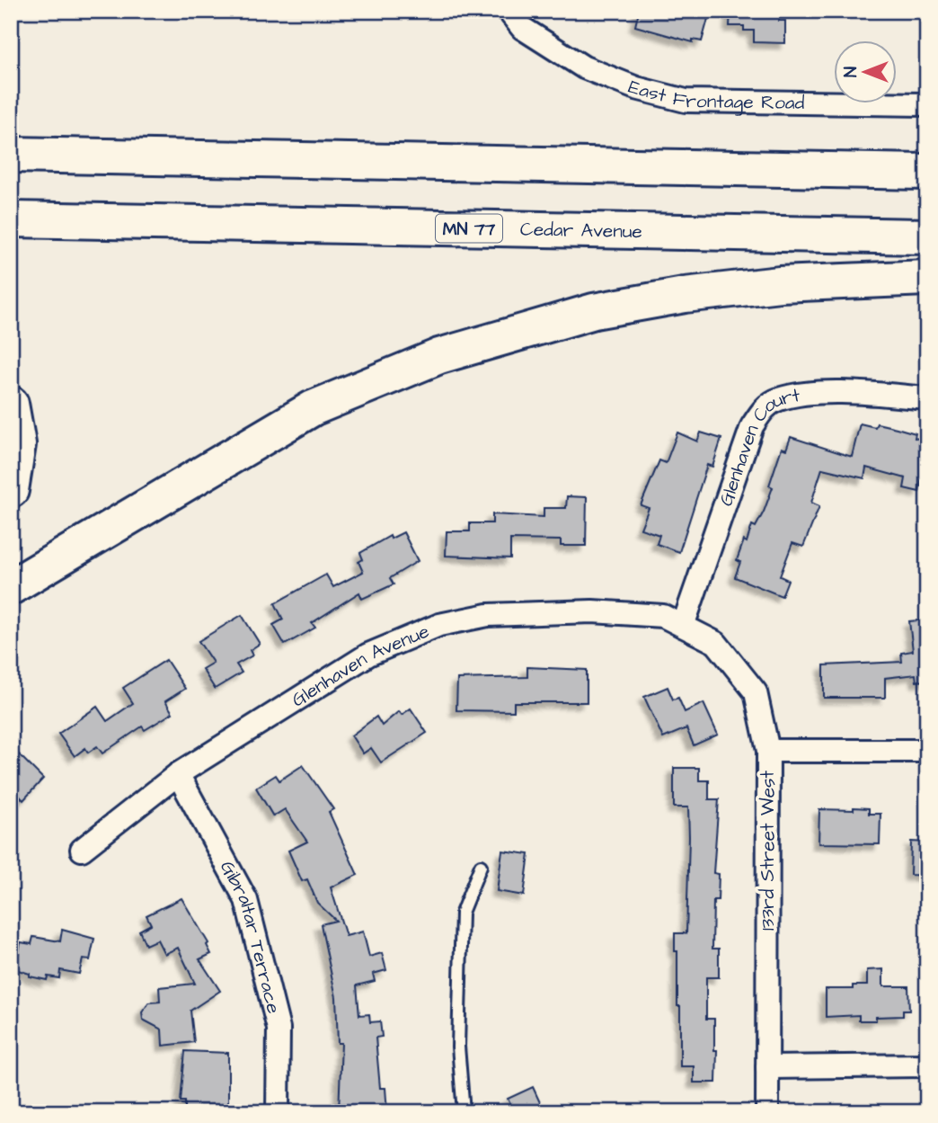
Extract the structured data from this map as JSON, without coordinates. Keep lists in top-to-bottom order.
{
  "streets": {
    "highway": ["MN 77", "Cedar Avenue"],
    "street": [
      "East Frontage Road",
      "Glenhaven Court",
      "Glenhaven Avenue",
      "133rd Street West",
      "Gibraltar Terrace"
    ]
  },
  "crossings": [
    ["Glenhaven Court", "Glenhaven Avenue"],
    ["Glenhaven Court", "133rd Street West"],
    ["Glenhaven Avenue", "133rd Street West"],
    ["Glenhaven Avenue", "Gibraltar Terrace"]
  ],
  "north": "left"
}
